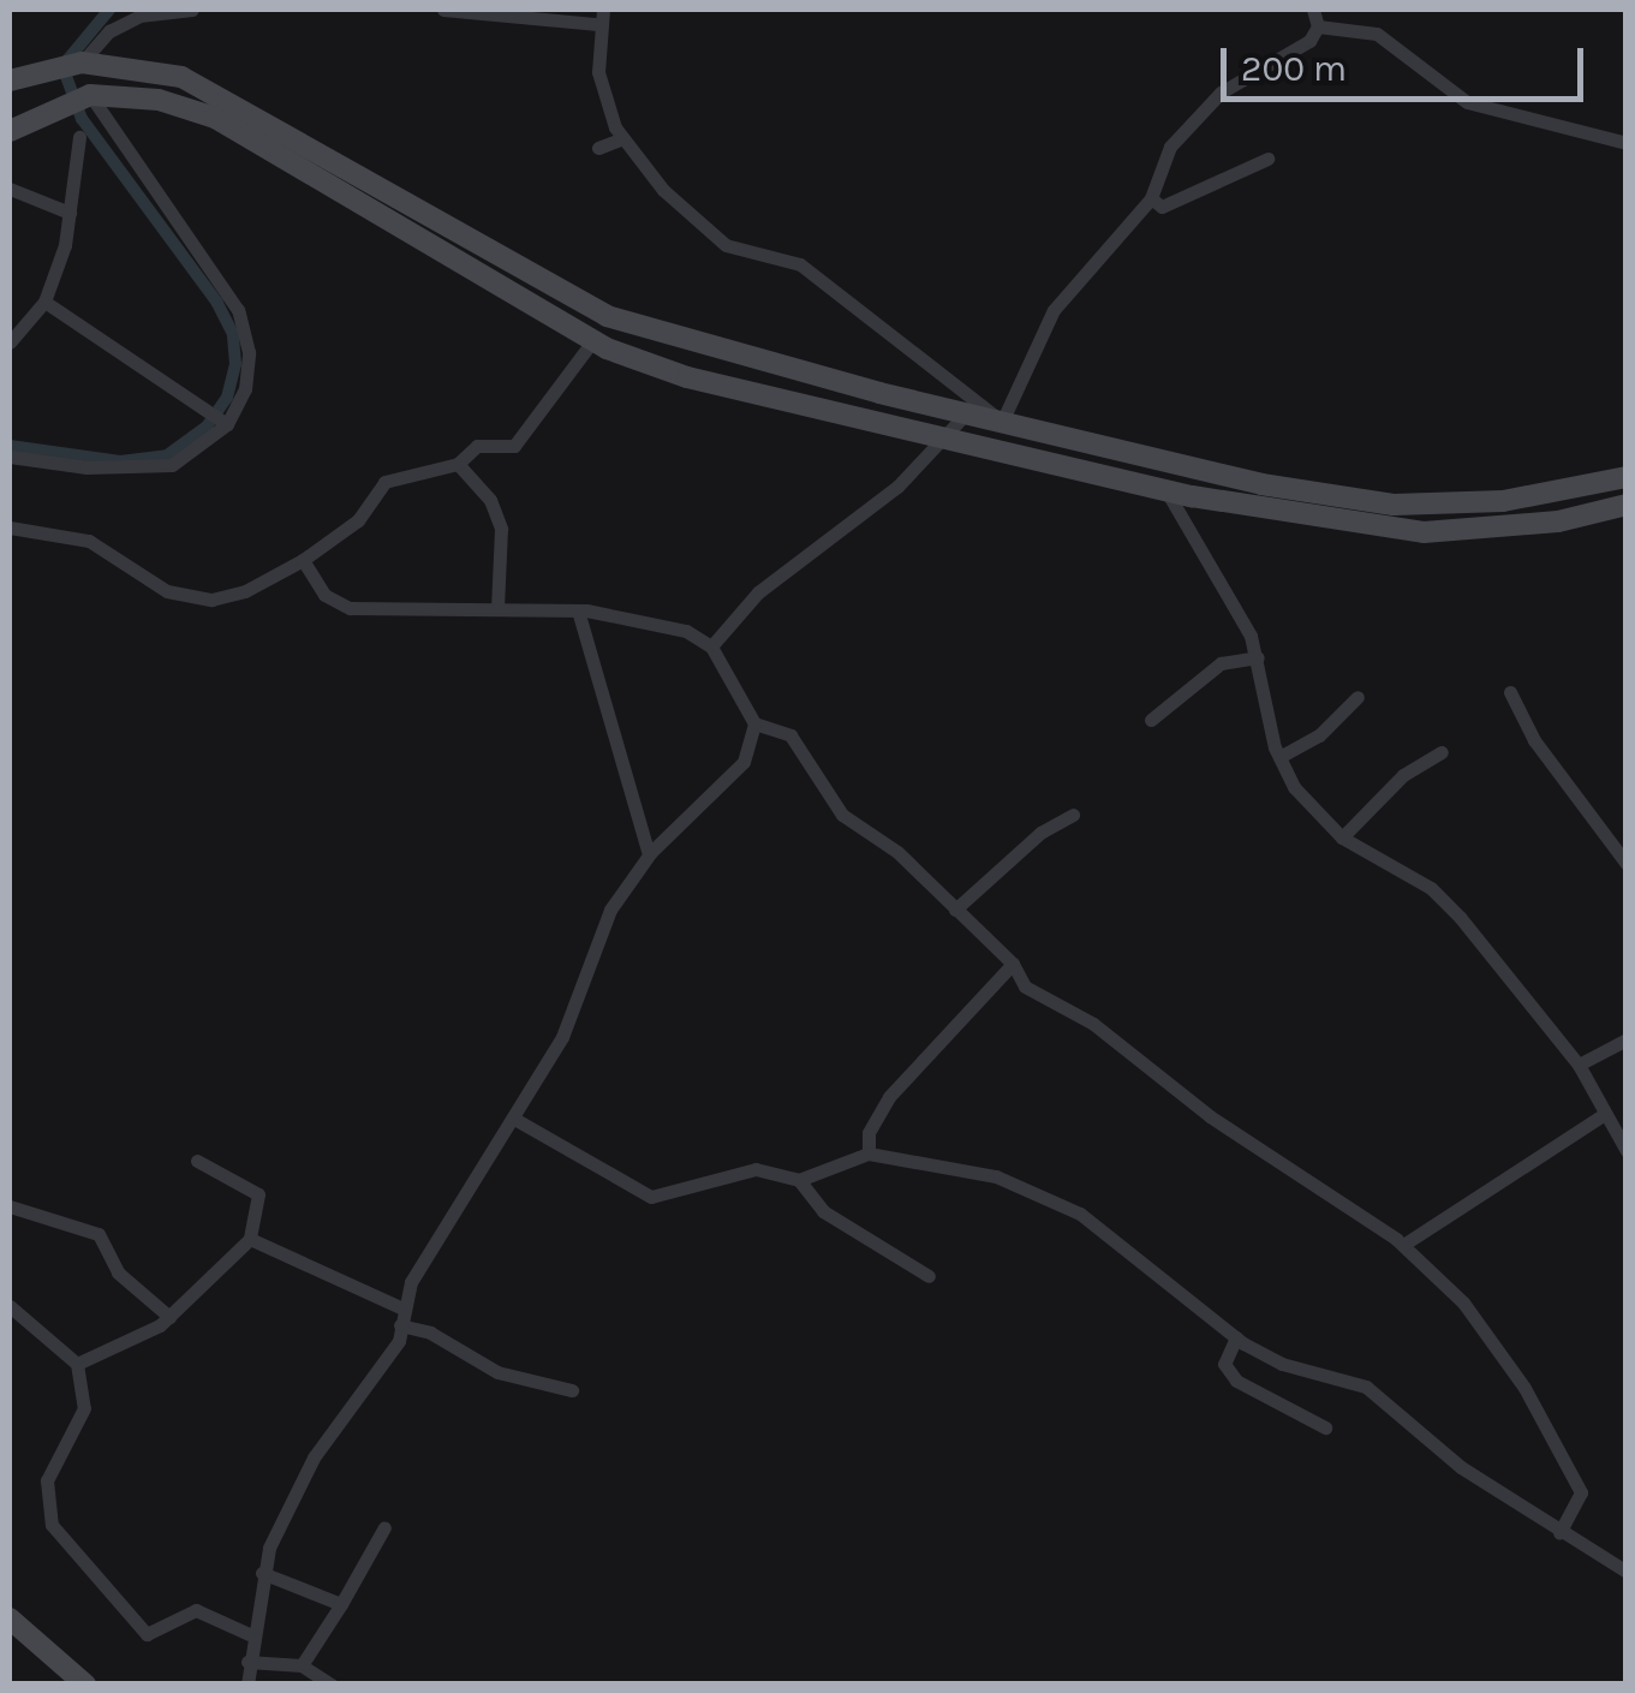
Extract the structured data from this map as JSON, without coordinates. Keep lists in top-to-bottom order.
{
  "scale_bar": "200 m"
}
